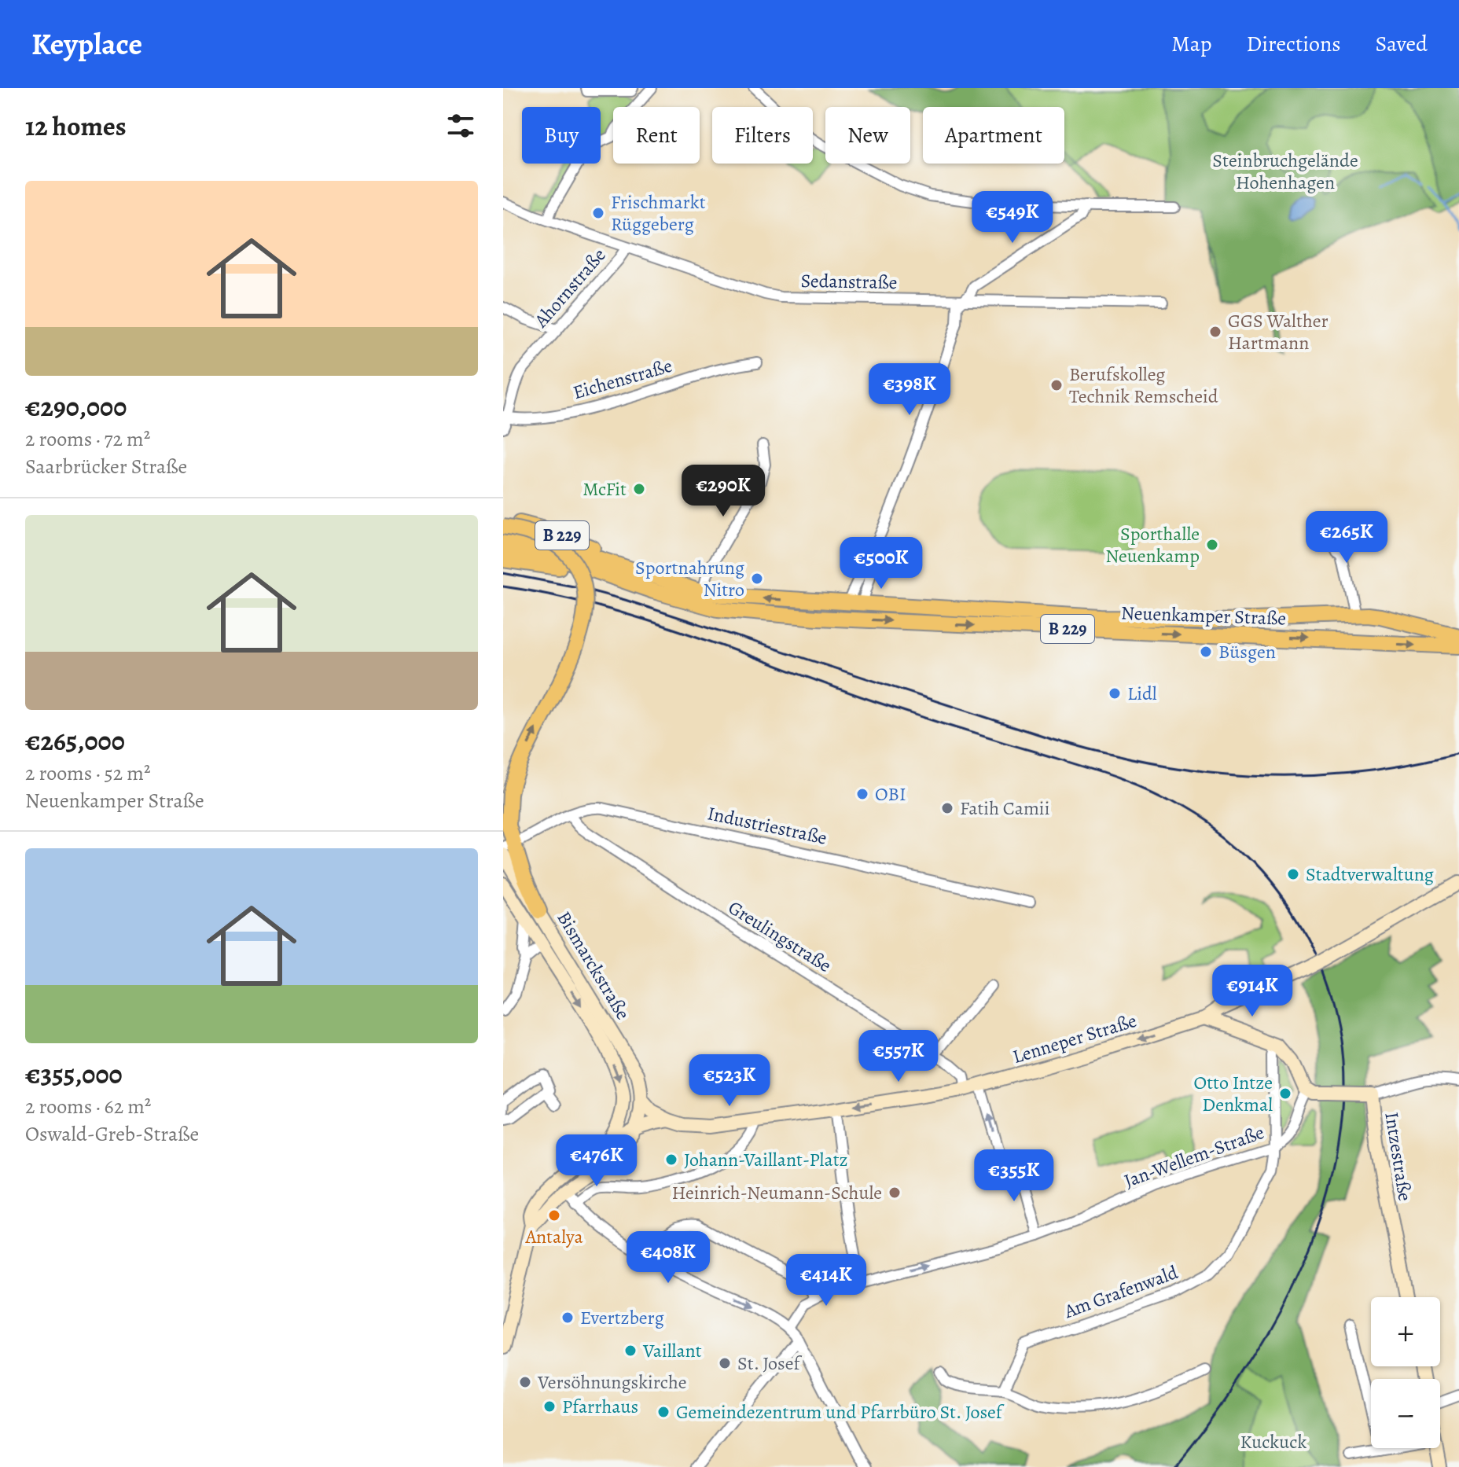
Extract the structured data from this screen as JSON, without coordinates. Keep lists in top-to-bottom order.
{
  "streets": {
    "main road": [
      "B 229",
      "Neuenkamper Straße",
      "Bismarckstraße",
      "Lenneper Straße",
      "Intzestraße"
    ],
    "street": [
      "Sedanstraße",
      "Ahornstraße",
      "Eichenstraße",
      "Industriestraße",
      "Greulingstraße",
      "Jan-Wellem-Straße",
      "Am Grafenwald"
    ]
  },
  "crossings": [
    ["Sedanstraße", "Ahornstraße"],
    ["Ahornstraße", "Eichenstraße"],
    ["B 229", "Neuenkamper Straße"],
    ["Industriestraße", "Greulingstraße"],
    ["Greulingstraße", "Lenneper Straße"],
    ["Bismarckstraße", "Lenneper Straße"],
    ["Jan-Wellem-Straße", "Intzestraße"],
    ["Jan-Wellem-Straße", "Am Grafenwald"]
  ],
  "one_way": ["Lenneper Straße"],
  "parks": ["Steinbruchgelände Hohenhagen", "Kuckuck"],
  "places": [
    "Frischmarkt Rüggeberg",
    "GGS Walther Hartmann",
    "Berufskolleg Technik Remscheid",
    "McFit",
    "Sporthalle Neuenkamp",
    "Sportnahrung Nitro",
    "Büsgen",
    "Lidl",
    "OBI",
    "Fatih Camii",
    "Stadtverwaltung",
    "Otto Intze Denkmal",
    "Johann-Vaillant-Platz",
    "Heinrich-Neumann-Schule",
    "Antalya",
    "Evertzberg",
    "Vaillant",
    "St. Josef",
    "Versöhnungskirche",
    "Pfarrhaus",
    "Gemeindezentrum und Pfarrbüro St. Josef"
  ],
  "page": {
    "header": "Keyplace",
    "nav": ["Map", "Directions", "Saved"],
    "heading": "12 homes",
    "chip": [
      "Buy",
      "Rent",
      "Filters",
      "New",
      "Apartment"
    ],
    "list": [
      {
        "name": "€290,000",
        "note": "2 rooms · 72 m² · Saarbrücker Straße"
      },
      {
        "name": "€265,000",
        "note": "2 rooms · 52 m² · Neuenkamper Straße"
      },
      {
        "name": "€355,000",
        "note": "2 rooms · 62 m² · Oswald-Greb-Straße"
      }
    ],
    "price": [
      "€549K",
      "€398K",
      "€290K",
      "€265K",
      "€500K",
      "€914K",
      "€557K",
      "€523K",
      "€476K",
      "€355K",
      "€408K",
      "€414K"
    ],
    "map_buttons": ["+", "−"]
  }
}
